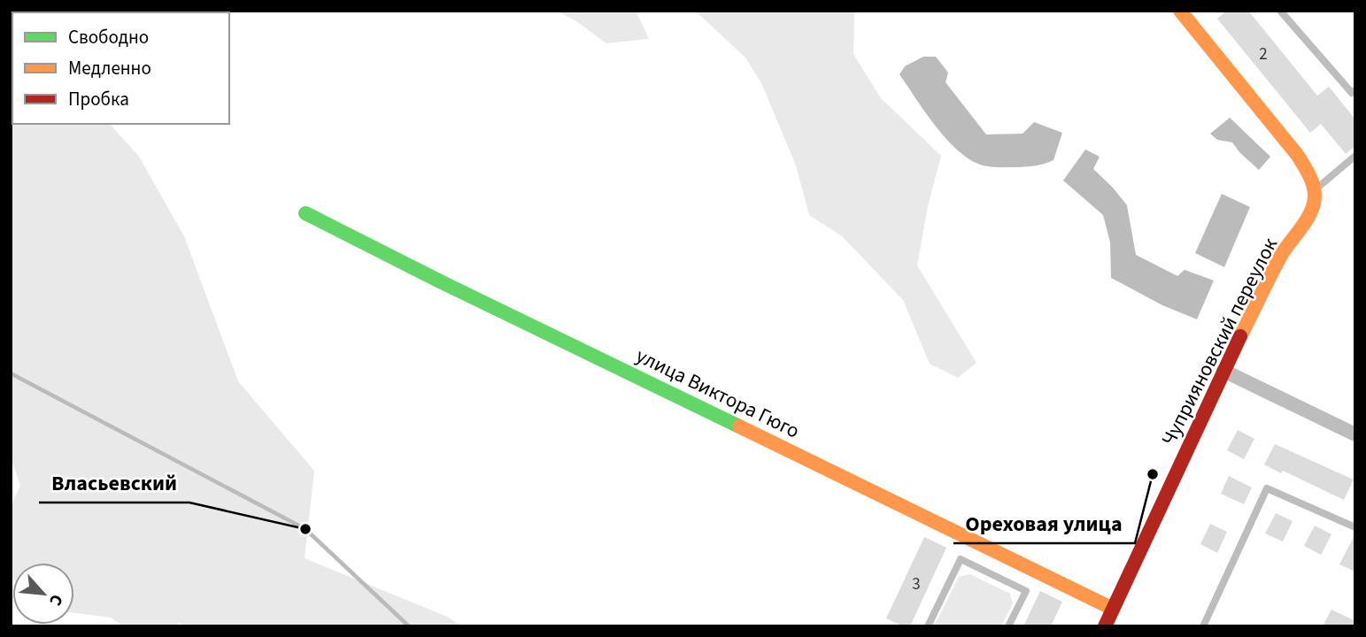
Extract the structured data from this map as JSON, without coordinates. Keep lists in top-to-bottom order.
{
  "streets": {
    "street": ["Чуприяновский переулок", "улица Виктора Гюго"]
  },
  "crossings": [
    ["Чуприяновский переулок", "улица Виктора Гюго"]
  ],
  "places": ["Ореховая улица", "Власьевский"],
  "house_numbers": ["2", "3"],
  "legend": ["Свободно", "Медленно", "Пробка"],
  "north": "bottom right"
}
